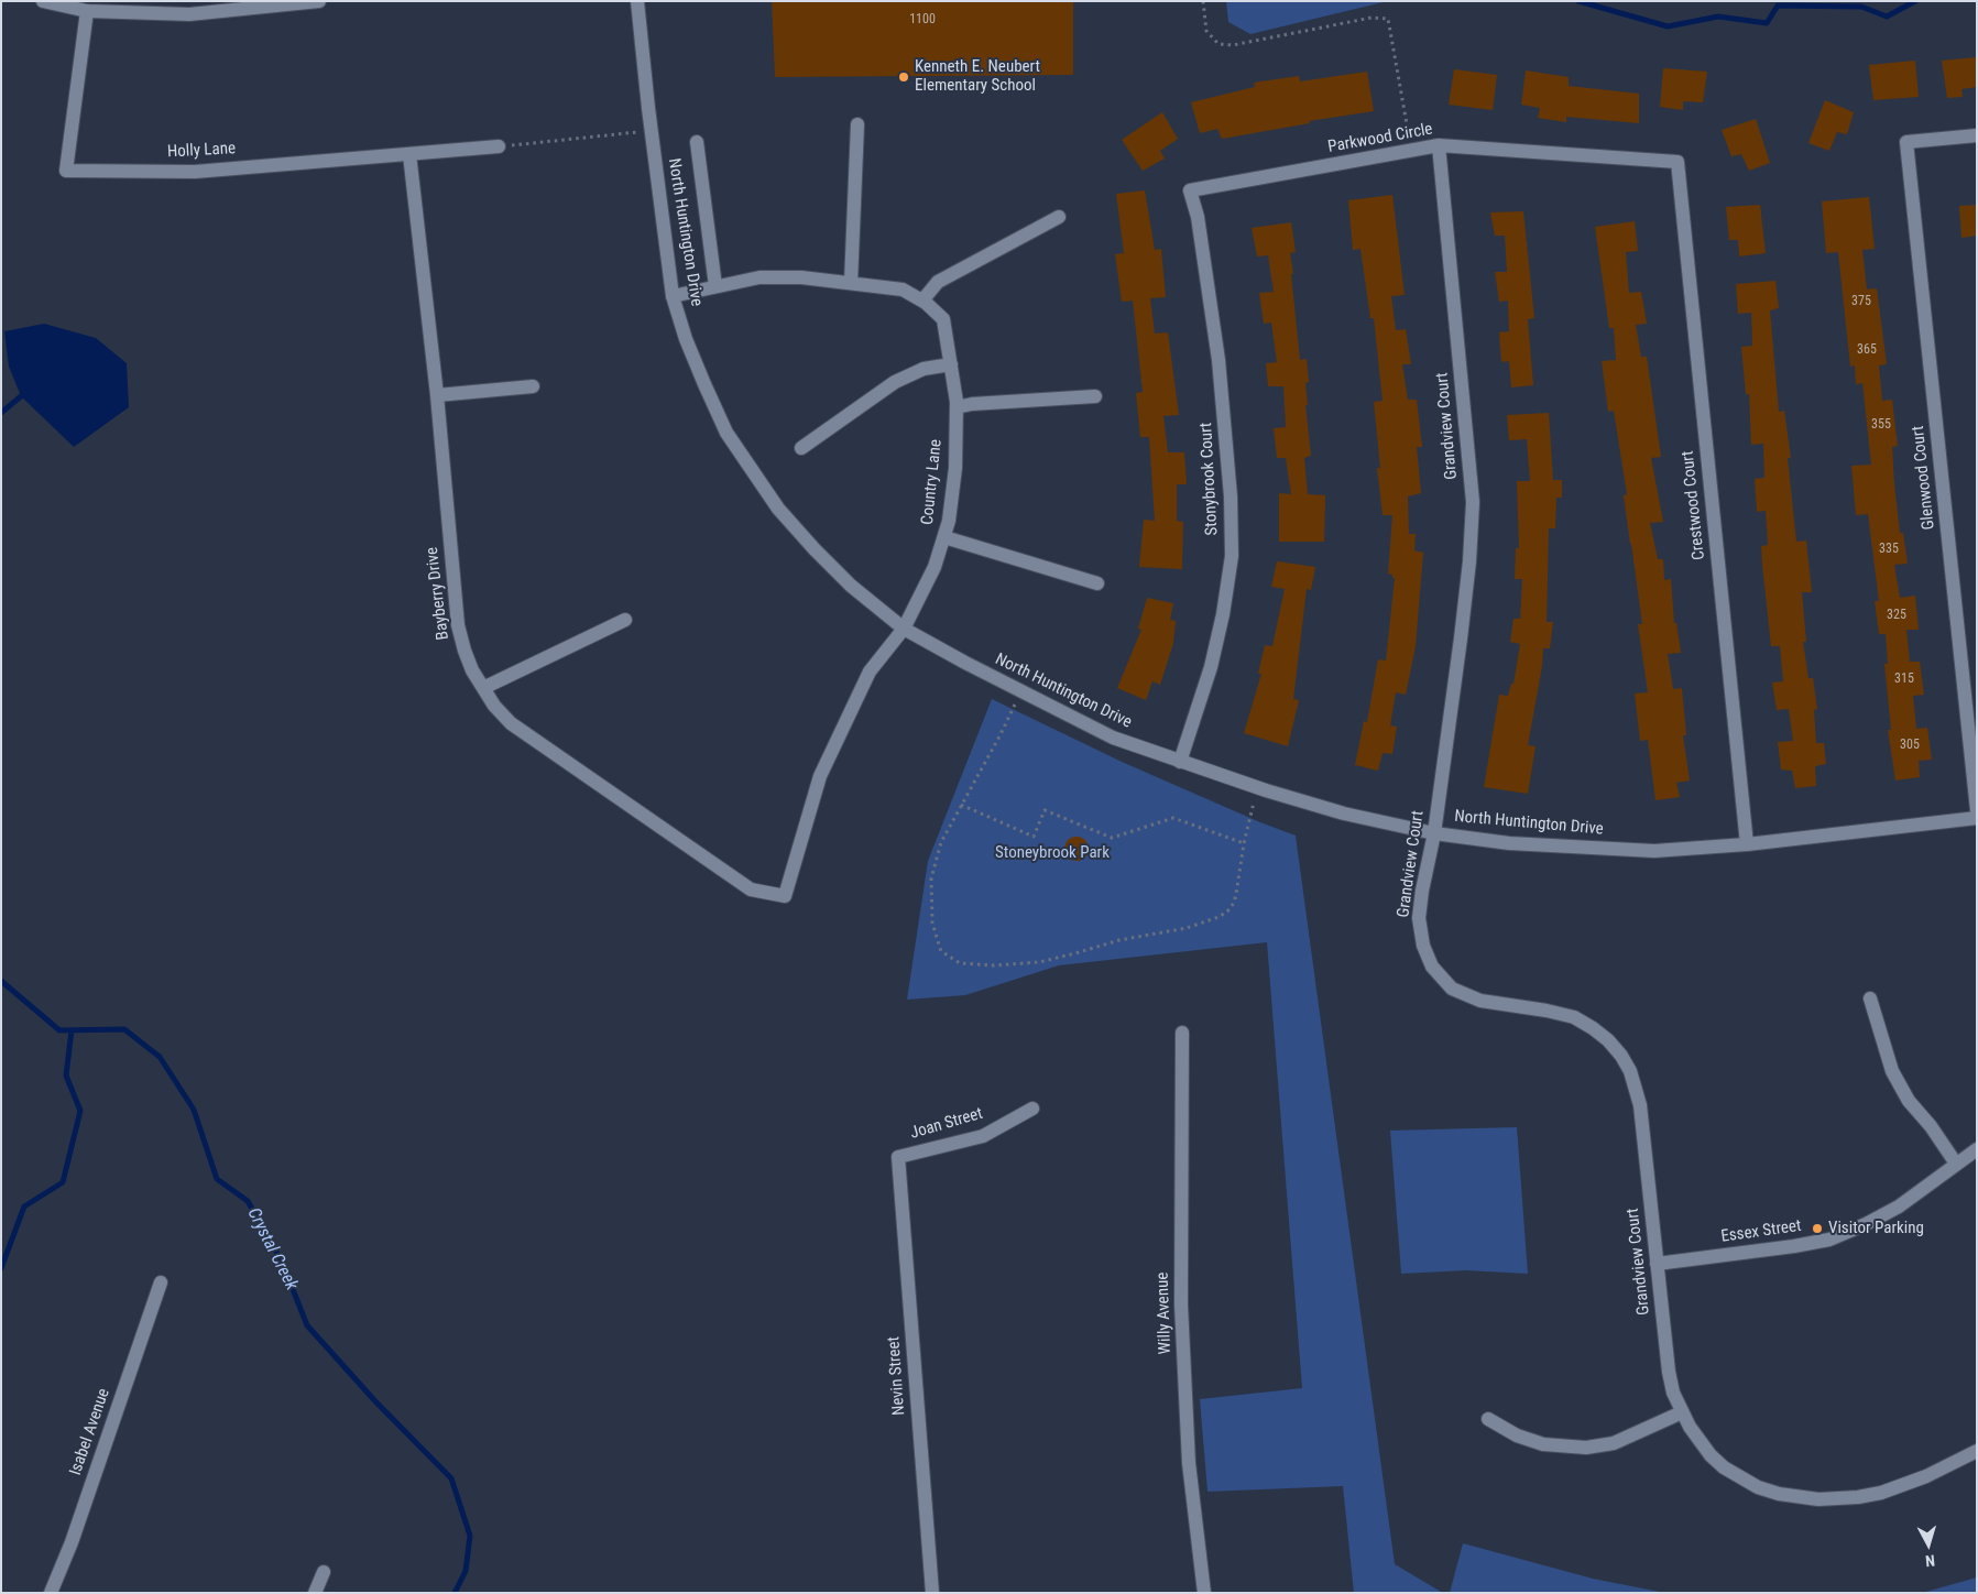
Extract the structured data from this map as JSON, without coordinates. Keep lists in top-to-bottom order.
{
  "streets": {
    "street": [
      "Parkwood Circle",
      "Holly Lane",
      "North Huntington Drive",
      "Grandview Court",
      "Glenwood Court",
      "Stonybrook Court",
      "Country Lane",
      "Crestwood Court",
      "Bayberry Drive",
      "Joan Street",
      "Essex Street",
      "Willy Avenue",
      "Nevin Street",
      "Isabel Avenue"
    ]
  },
  "crossings": [
    ["Parkwood Circle", "Grandview Court"],
    ["Parkwood Circle", "Stonybrook Court"],
    ["Parkwood Circle", "Crestwood Court"],
    ["Holly Lane", "Bayberry Drive"],
    ["North Huntington Drive", "Grandview Court"],
    ["North Huntington Drive", "Stonybrook Court"],
    ["North Huntington Drive", "Country Lane"],
    ["North Huntington Drive", "Crestwood Court"],
    ["Grandview Court", "Essex Street"],
    ["Country Lane", "Bayberry Drive"],
    ["Joan Street", "Nevin Street"]
  ],
  "water": ["Crystal Creek"],
  "parks": ["Stoneybrook Park"],
  "places": ["Kenneth E. Neubert Elementary School", "Visitor Parking"],
  "house_numbers": [
    "1100",
    "375",
    "365",
    "355",
    "335",
    "325",
    "315",
    "305"
  ],
  "north": "bottom"
}
